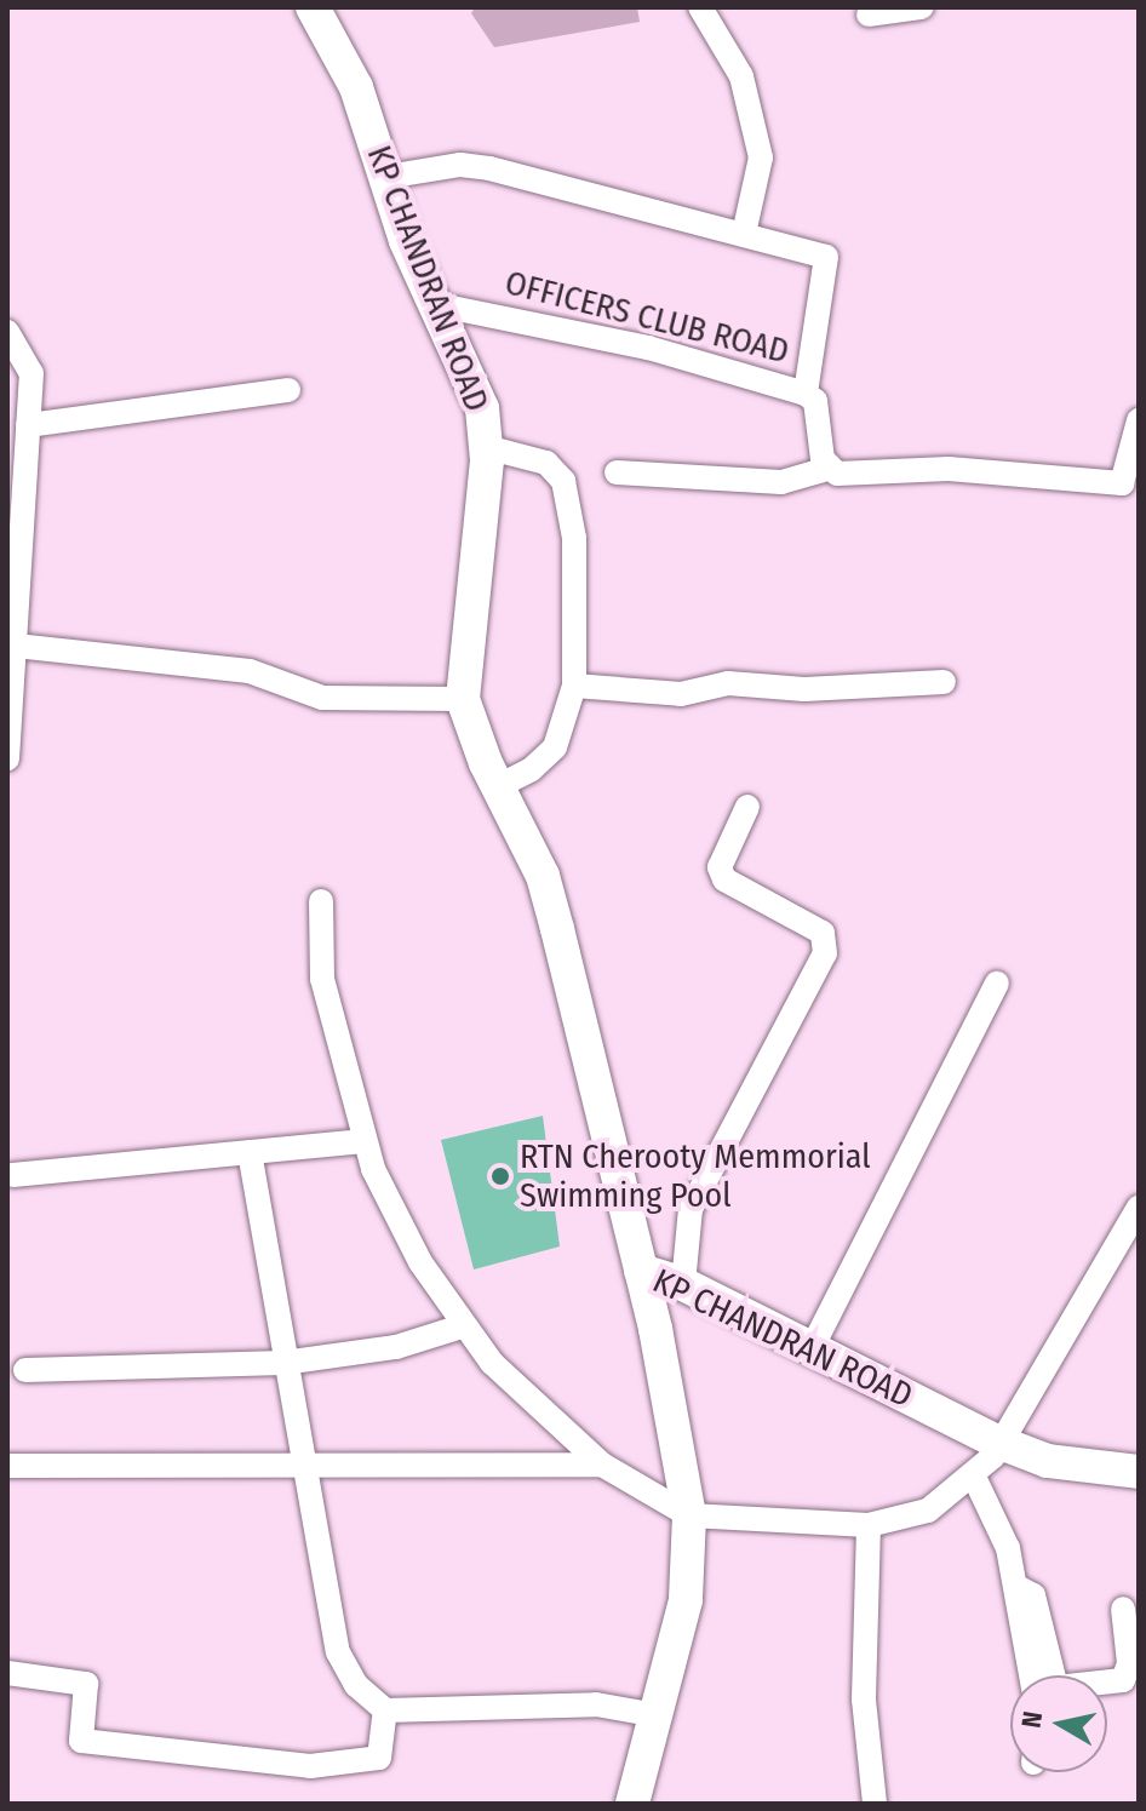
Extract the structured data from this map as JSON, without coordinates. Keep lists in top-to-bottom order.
{
  "streets": {
    "main road": ["KP CHANDRAN ROAD"],
    "street": ["OFFICERS CLUB ROAD"]
  },
  "crossings": [
    ["KP CHANDRAN ROAD", "OFFICERS CLUB ROAD"]
  ],
  "places": ["RTN Cherooty Memmorial Swimming Pool"],
  "north": "left"
}
